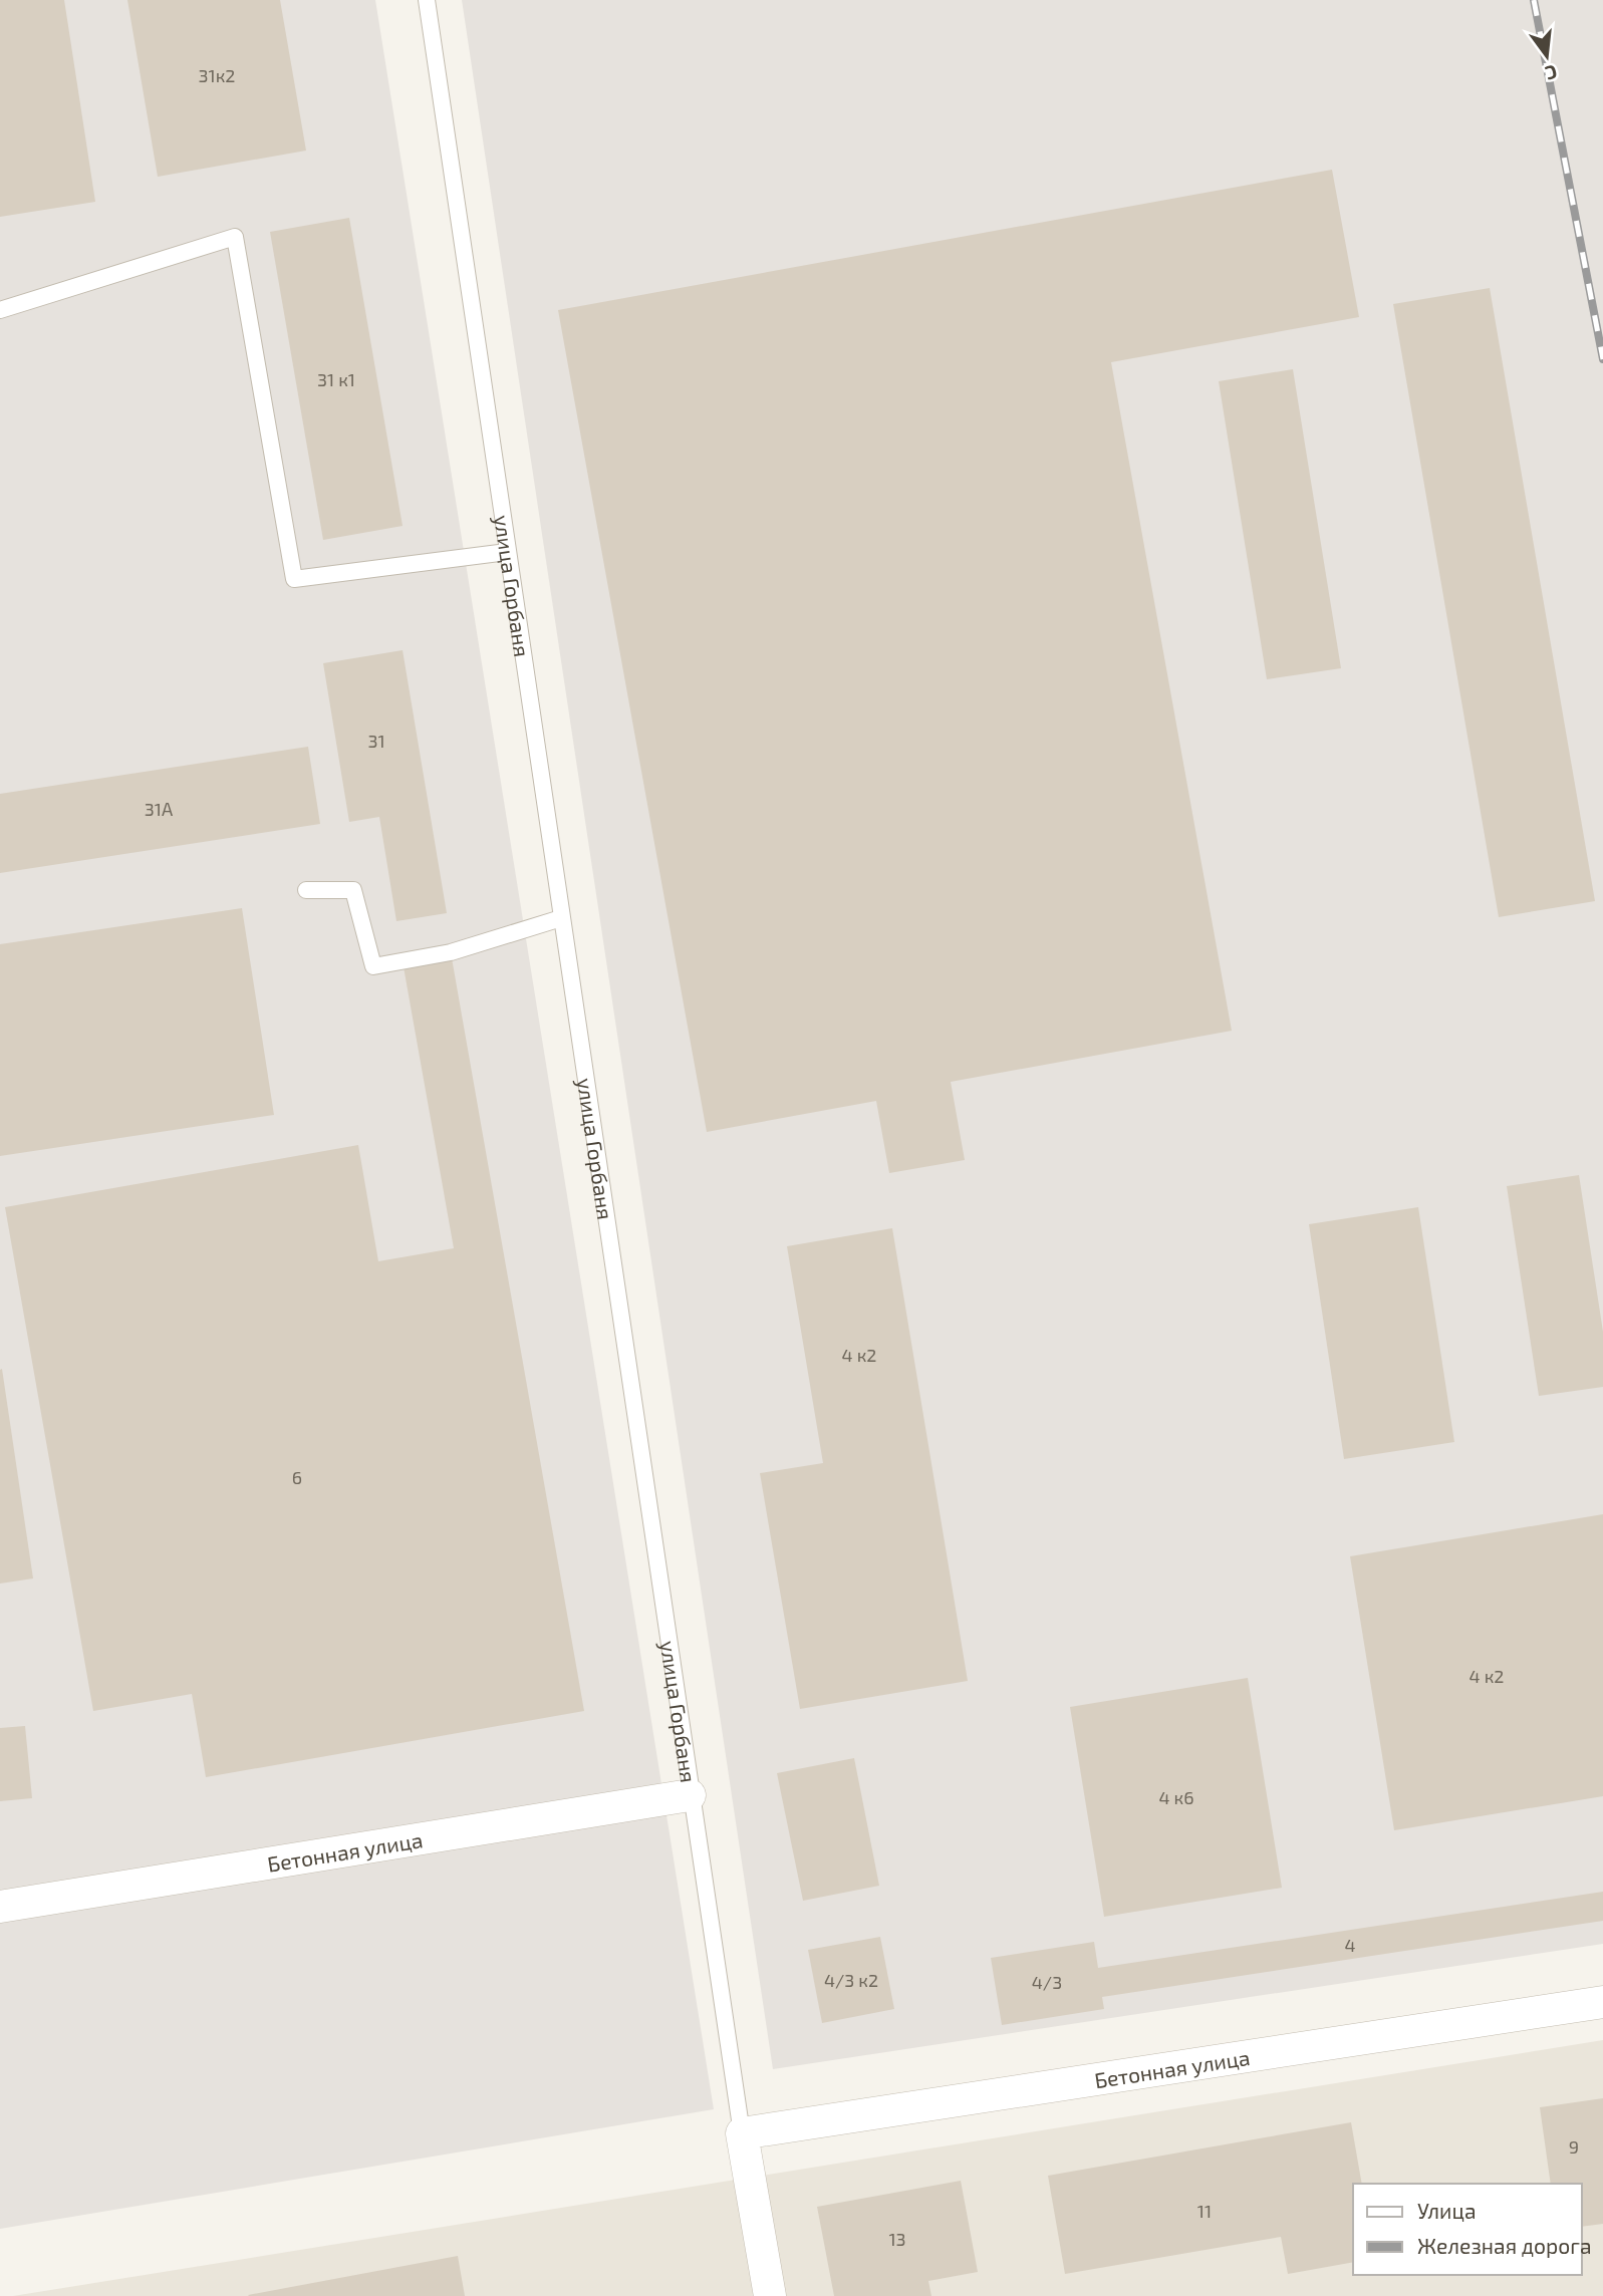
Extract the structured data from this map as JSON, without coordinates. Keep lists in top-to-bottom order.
{
  "streets": {
    "street": ["улица Горбаня", "Бетонная улица"]
  },
  "crossings": [
    ["улица Горбаня", "Бетонная улица"]
  ],
  "house_numbers": [
    "31к2",
    "31 к1",
    "31",
    "31А",
    "4 к2",
    "6",
    "4 к2",
    "4 к6",
    "4",
    "4/3 к2",
    "4/3",
    "9",
    "11",
    "13"
  ],
  "legend": ["Улица", "Железная дорога"],
  "north": "bottom"
}
